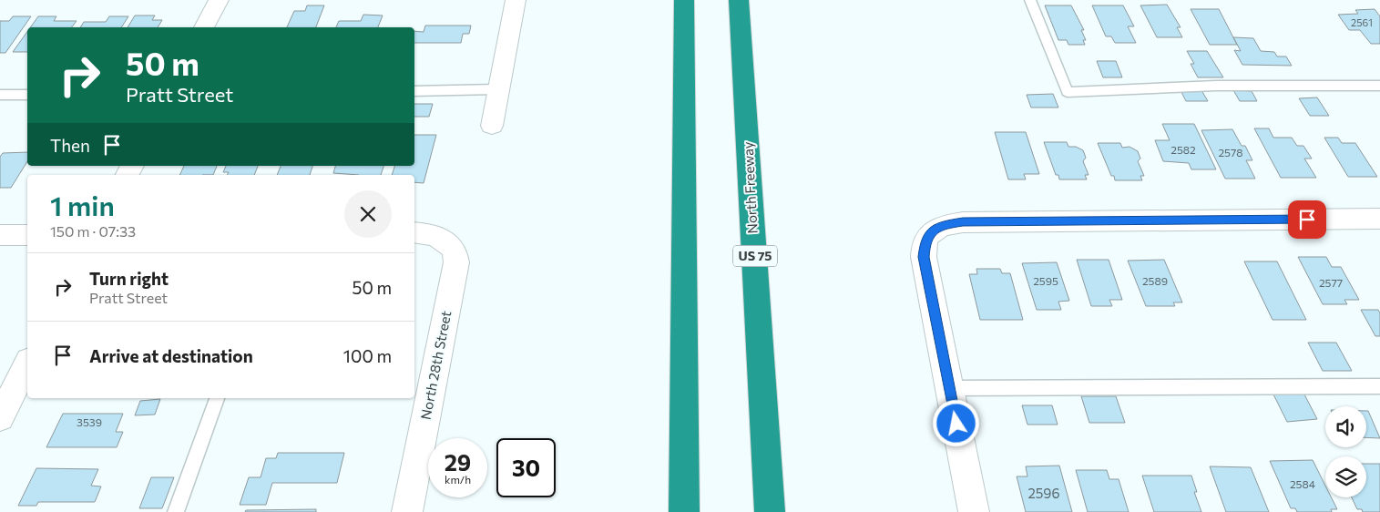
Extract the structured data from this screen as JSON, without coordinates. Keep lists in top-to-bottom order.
{
  "streets": {
    "highway": ["North Freeway", "US 75"],
    "street": ["North 28th Street"]
  },
  "house_numbers": [
    "2561",
    "2582",
    "2578",
    "2595",
    "2589",
    "2577",
    "3539",
    "2584",
    "2596"
  ],
  "page": {
    "turn": ["50 m", "Pratt Street"],
    "then": "Then",
    "heading": ["1 min", "150 m · 07:33"],
    "list": [
      {
        "name": "Turn right",
        "note": "Pratt Street",
        "value": "50 m"
      },
      {
        "name": "Arrive at destination",
        "value": "100 m"
      }
    ],
    "speed": "29 km/h",
    "limit": "30"
  }
}
